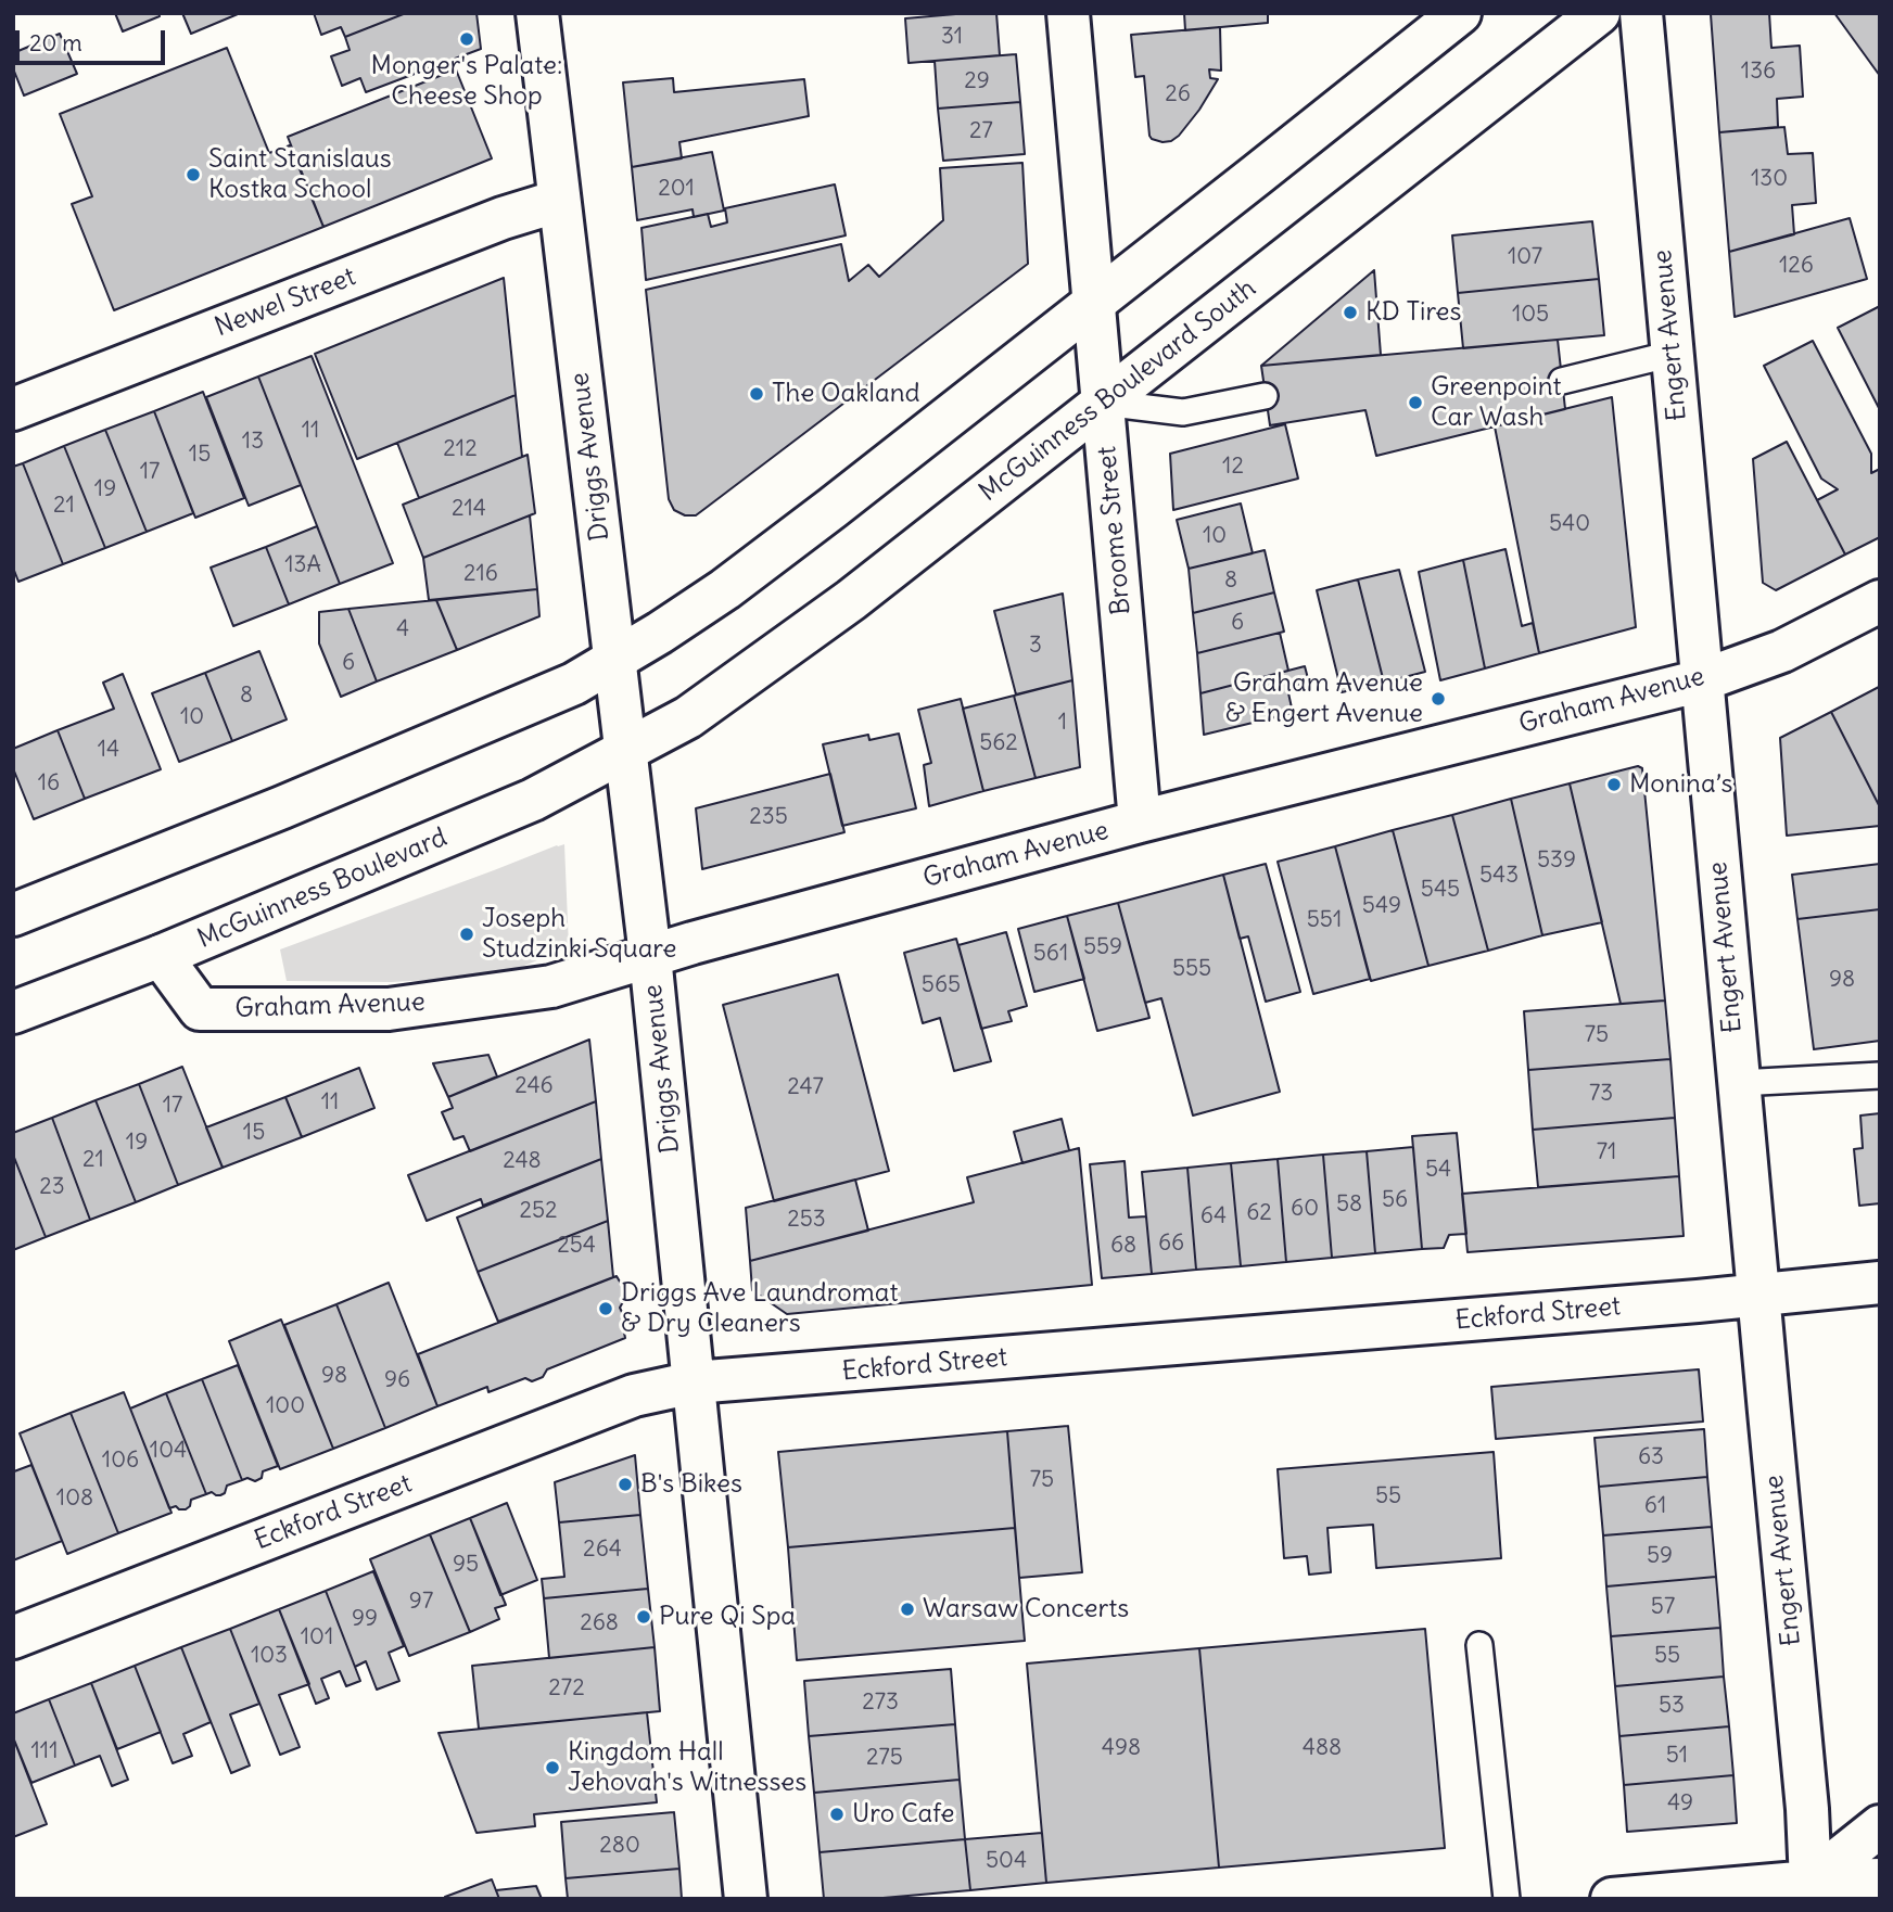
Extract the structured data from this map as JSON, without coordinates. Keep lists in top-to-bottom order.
{
  "streets": {
    "street": [
      "Newel Street",
      "Engert Avenue",
      "McGuinness Boulevard South",
      "Driggs Avenue",
      "Broome Street",
      "Graham Avenue",
      "McGuinness Boulevard",
      "Eckford Street"
    ]
  },
  "crossings": [
    ["Newel Street", "Driggs Avenue"],
    ["Engert Avenue", "Graham Avenue"],
    ["Engert Avenue", "Eckford Street"],
    ["McGuinness Boulevard South", "Driggs Avenue"],
    ["McGuinness Boulevard South", "Broome Street"],
    ["McGuinness Boulevard South", "McGuinness Boulevard"],
    ["Driggs Avenue", "Graham Avenue"],
    ["Driggs Avenue", "McGuinness Boulevard"],
    ["Driggs Avenue", "Eckford Street"],
    ["Broome Street", "Graham Avenue"],
    ["Graham Avenue", "McGuinness Boulevard"]
  ],
  "places": [
    "Monger's Palate: Cheese Shop",
    "Saint Stanislaus Kostka School",
    "KD Tires",
    "The Oakland",
    "Greenpoint Car Wash",
    "Graham Avenue & Engert Avenue",
    "Monina’s",
    "Joseph Studzinki Square",
    "Driggs Ave Laundromat & Dry Cleaners",
    "B's Bikes",
    "Warsaw Concerts",
    "Pure Qi Spa",
    "Kingdom Hall Jehovah's Witnesses",
    "Uro Cafe"
  ],
  "house_numbers": [
    "31",
    "136",
    "29",
    "26",
    "27",
    "130",
    "201",
    "107",
    "126",
    "105",
    "11",
    "13",
    "212",
    "15",
    "12",
    "17",
    "19",
    "21",
    "214",
    "540",
    "10",
    "13A",
    "216",
    "8",
    "6",
    "4",
    "3",
    "6",
    "8",
    "10",
    "1",
    "562",
    "14",
    "16",
    "235",
    "539",
    "543",
    "545",
    "549",
    "551",
    "559",
    "561",
    "555",
    "98",
    "565",
    "75",
    "246",
    "247",
    "73",
    "11",
    "17",
    "15",
    "19",
    "71",
    "21",
    "248",
    "54",
    "23",
    "56",
    "58",
    "60",
    "252",
    "62",
    "64",
    "253",
    "66",
    "254",
    "68",
    "98",
    "96",
    "100",
    "104",
    "63",
    "106",
    "75",
    "55",
    "108",
    "61",
    "264",
    "59",
    "95",
    "97",
    "57",
    "99",
    "268",
    "101",
    "103",
    "55",
    "272",
    "273",
    "53",
    "498",
    "488",
    "111",
    "51",
    "275",
    "49",
    "280",
    "504"
  ],
  "scale_bar": "20 m"
}
